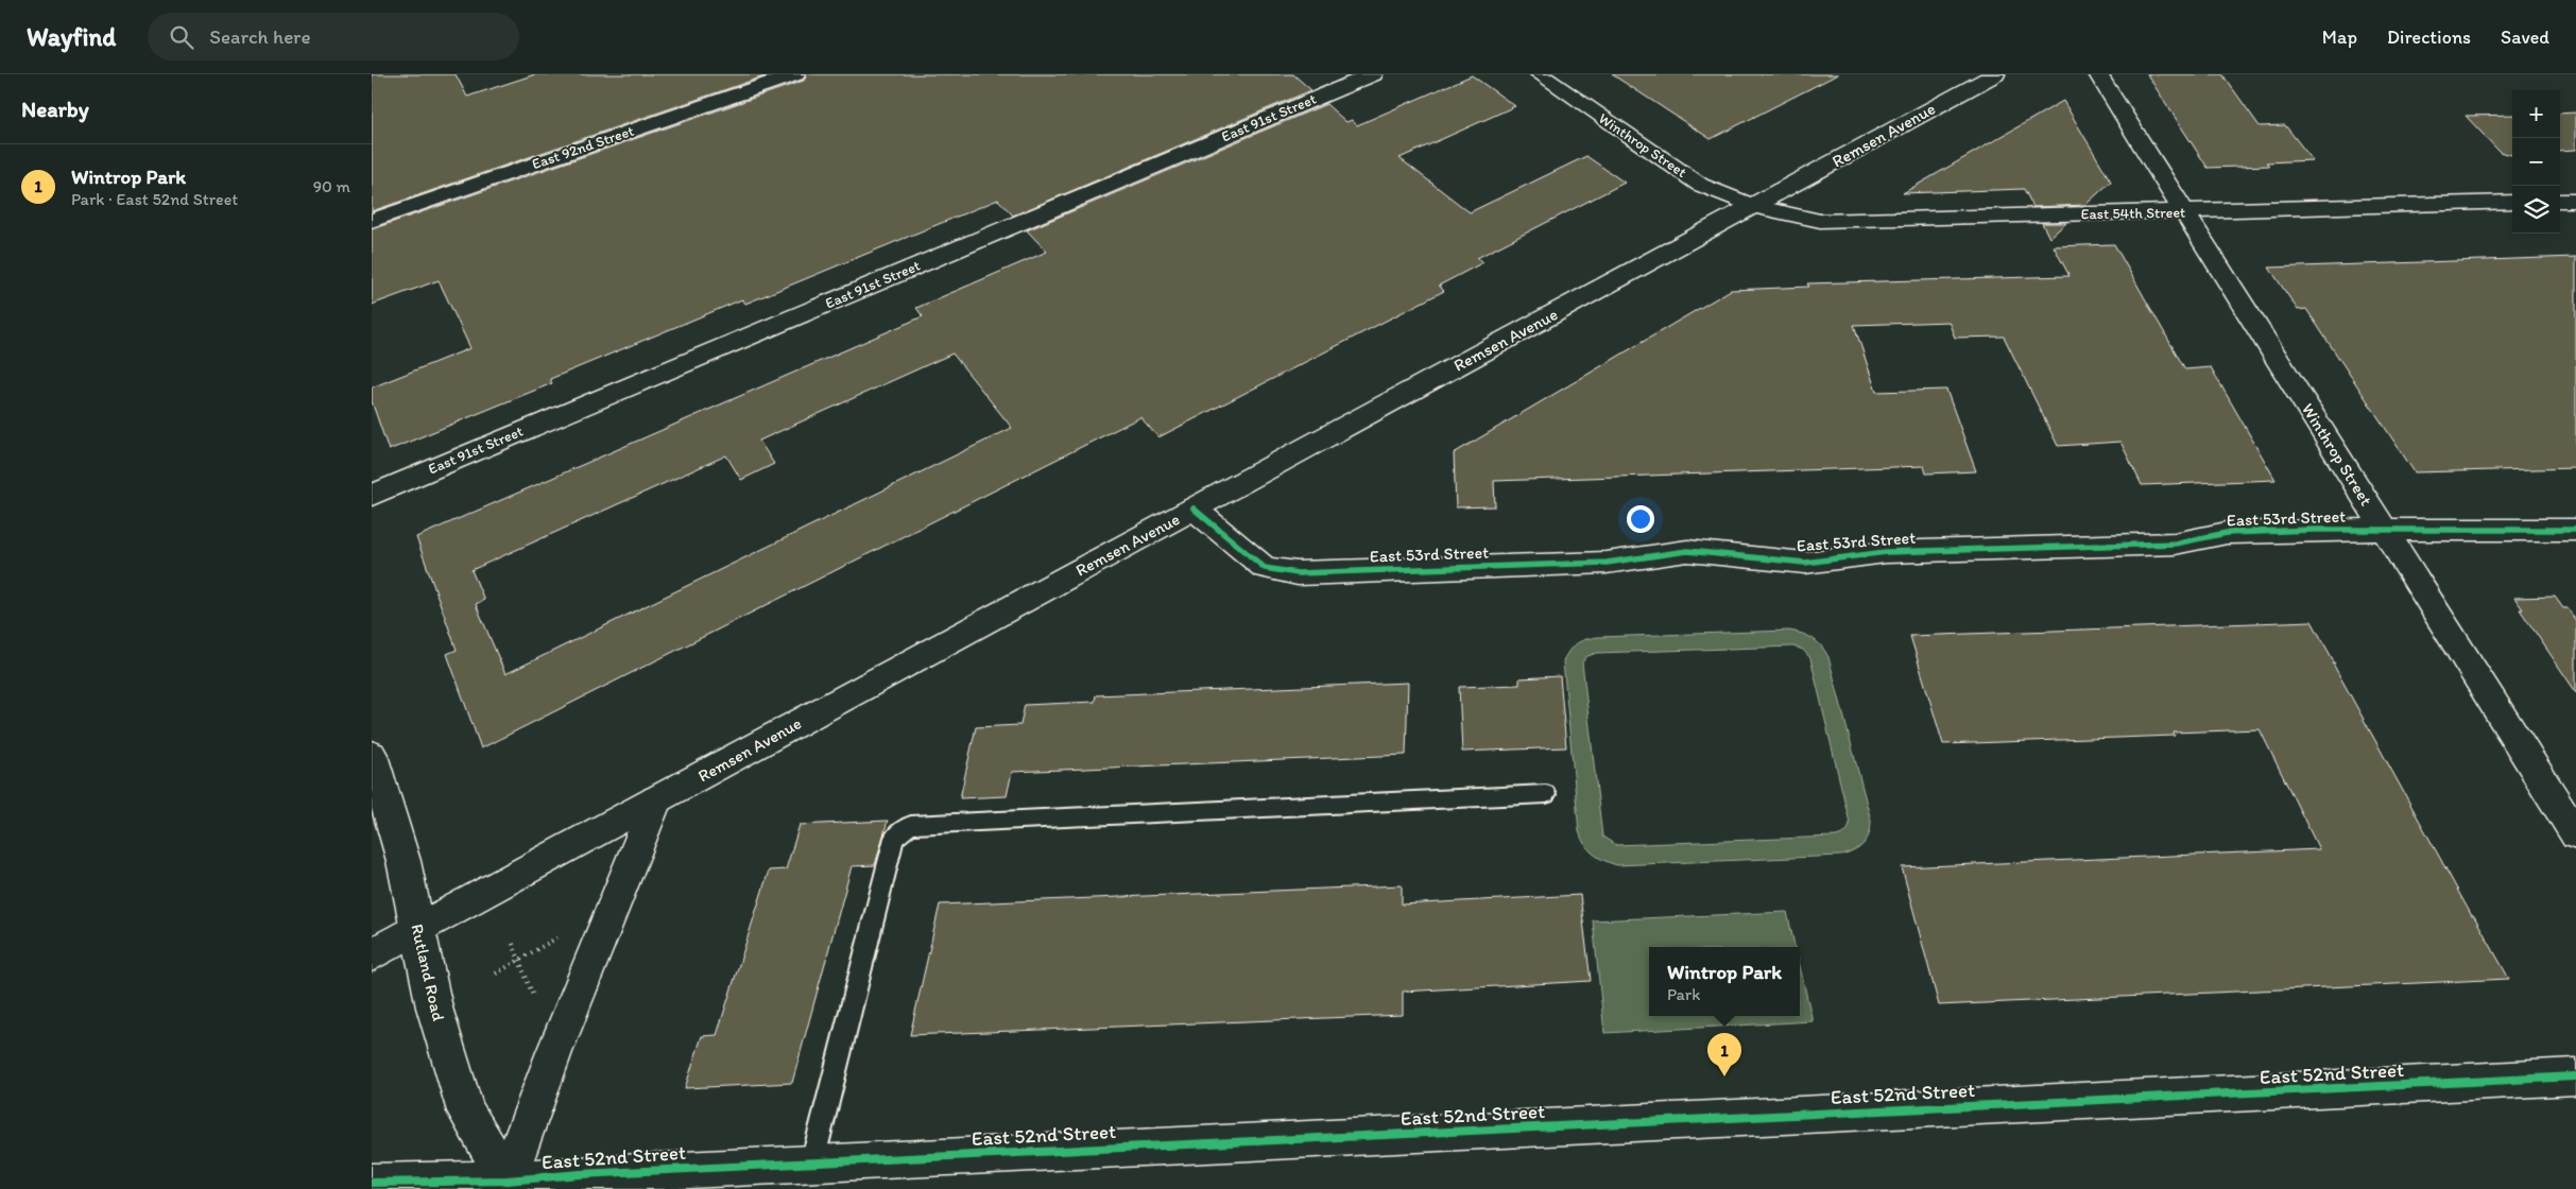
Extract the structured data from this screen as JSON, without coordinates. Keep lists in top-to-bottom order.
{
  "streets": {
    "street": [
      "East 91st Street",
      "Remsen Avenue",
      "Winthrop Street",
      "East 92nd Street",
      "East 54th Street",
      "East 53rd Street",
      "Rutland Road",
      "East 52nd Street"
    ]
  },
  "crossings": [
    ["Remsen Avenue", "Winthrop Street"],
    ["Remsen Avenue", "East 54th Street"],
    ["Remsen Avenue", "East 53rd Street"],
    ["Remsen Avenue", "Rutland Road"],
    ["Winthrop Street", "East 54th Street"],
    ["Winthrop Street", "East 53rd Street"],
    ["Rutland Road", "East 52nd Street"]
  ],
  "page": {
    "header": "Wayfind",
    "search": "Search here",
    "nav": ["Map", "Directions", "Saved"],
    "heading": "Nearby",
    "map_buttons": ["+", "−"],
    "list": [
      {
        "mark": "1",
        "name": "Wintrop Park",
        "note": "Park · East 52nd Street",
        "value": "90 m"
      }
    ],
    "popup": ["Wintrop Park", "Park"],
    "pins": "1"
  }
}
